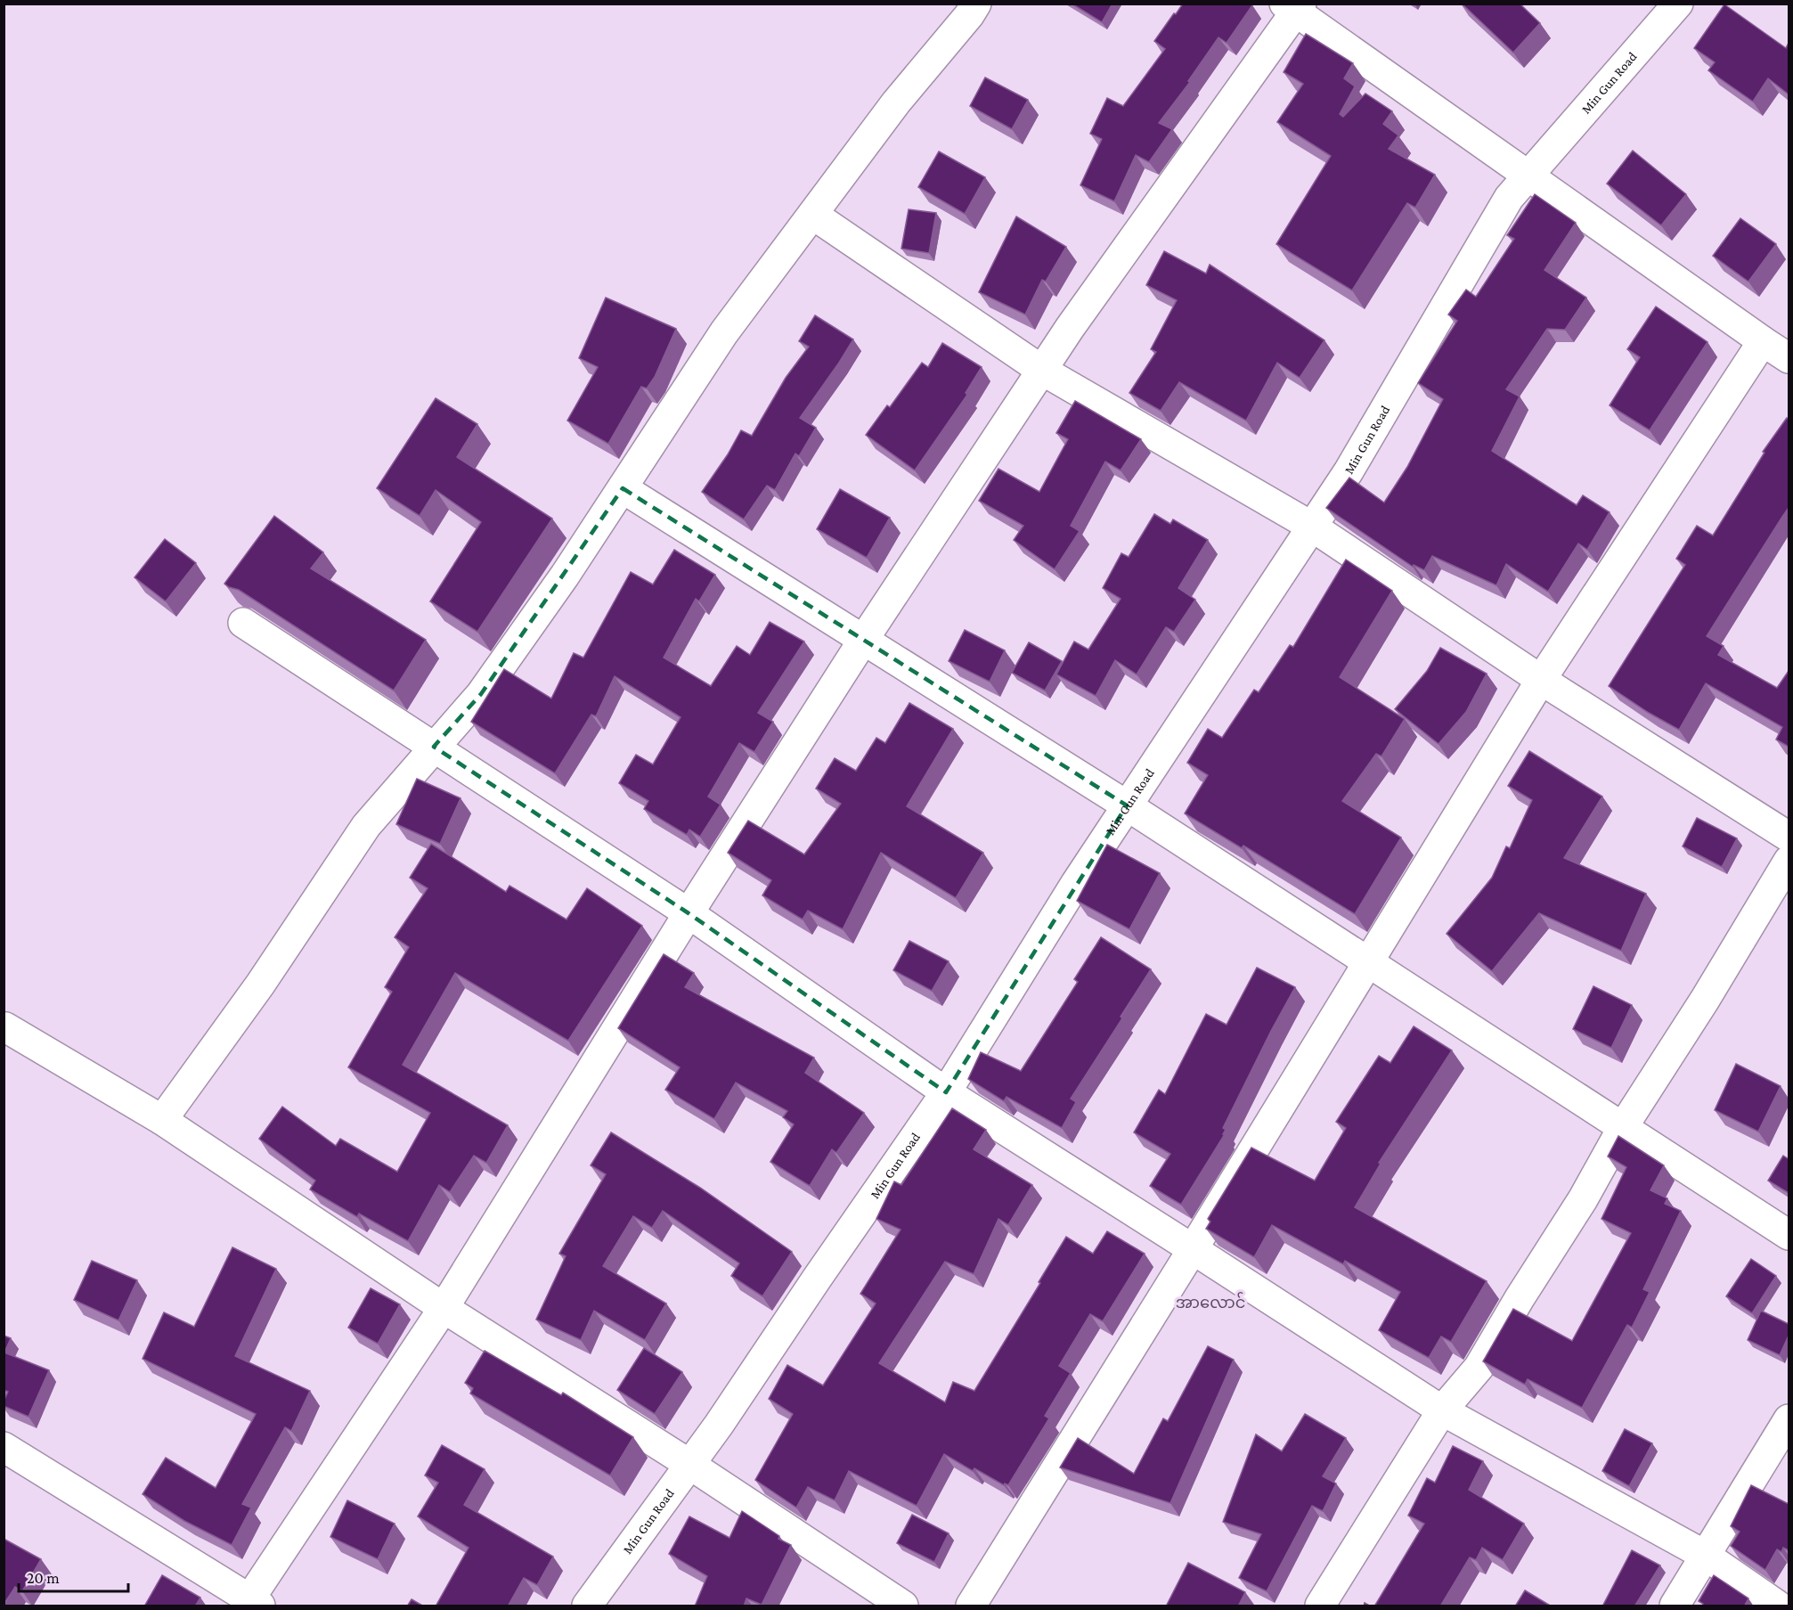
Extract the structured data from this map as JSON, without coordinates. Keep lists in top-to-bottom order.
{
  "streets": {
    "street": ["Min Gun Road"]
  },
  "districts": ["အာလောင်"],
  "scale_bar": "20 m"
}
